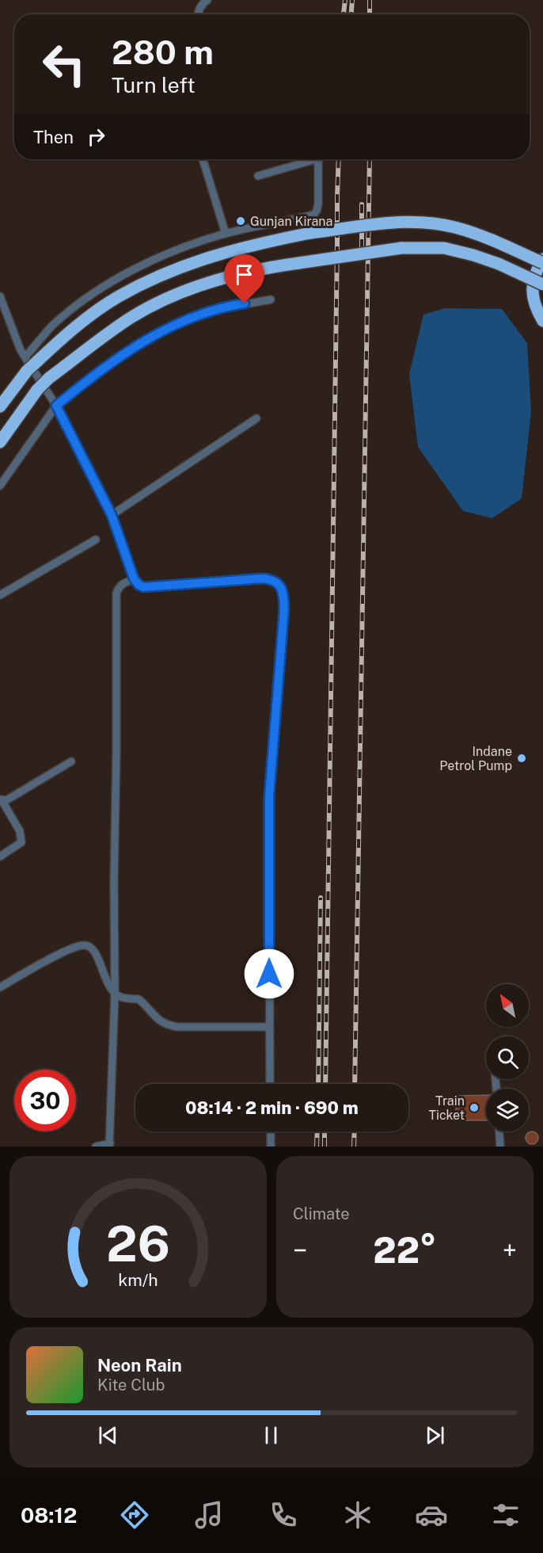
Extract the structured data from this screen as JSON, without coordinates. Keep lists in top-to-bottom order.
{
  "places": ["Gunjan Kirana", "Indane Petrol Pump", "Train Ticket"],
  "north": "top left",
  "page": {
    "turn": ["280 m", "Turn left"],
    "then": "Then",
    "limit": "30",
    "trip": "08:14 · 2 min · 690 m",
    "tile": "Climate",
    "heat": ["−", "22°", "+"],
    "song": ["Neon Rain", "Kite Club"],
    "tabs": "08:12",
    "gauge": ["26", "km/h"]
  }
}
